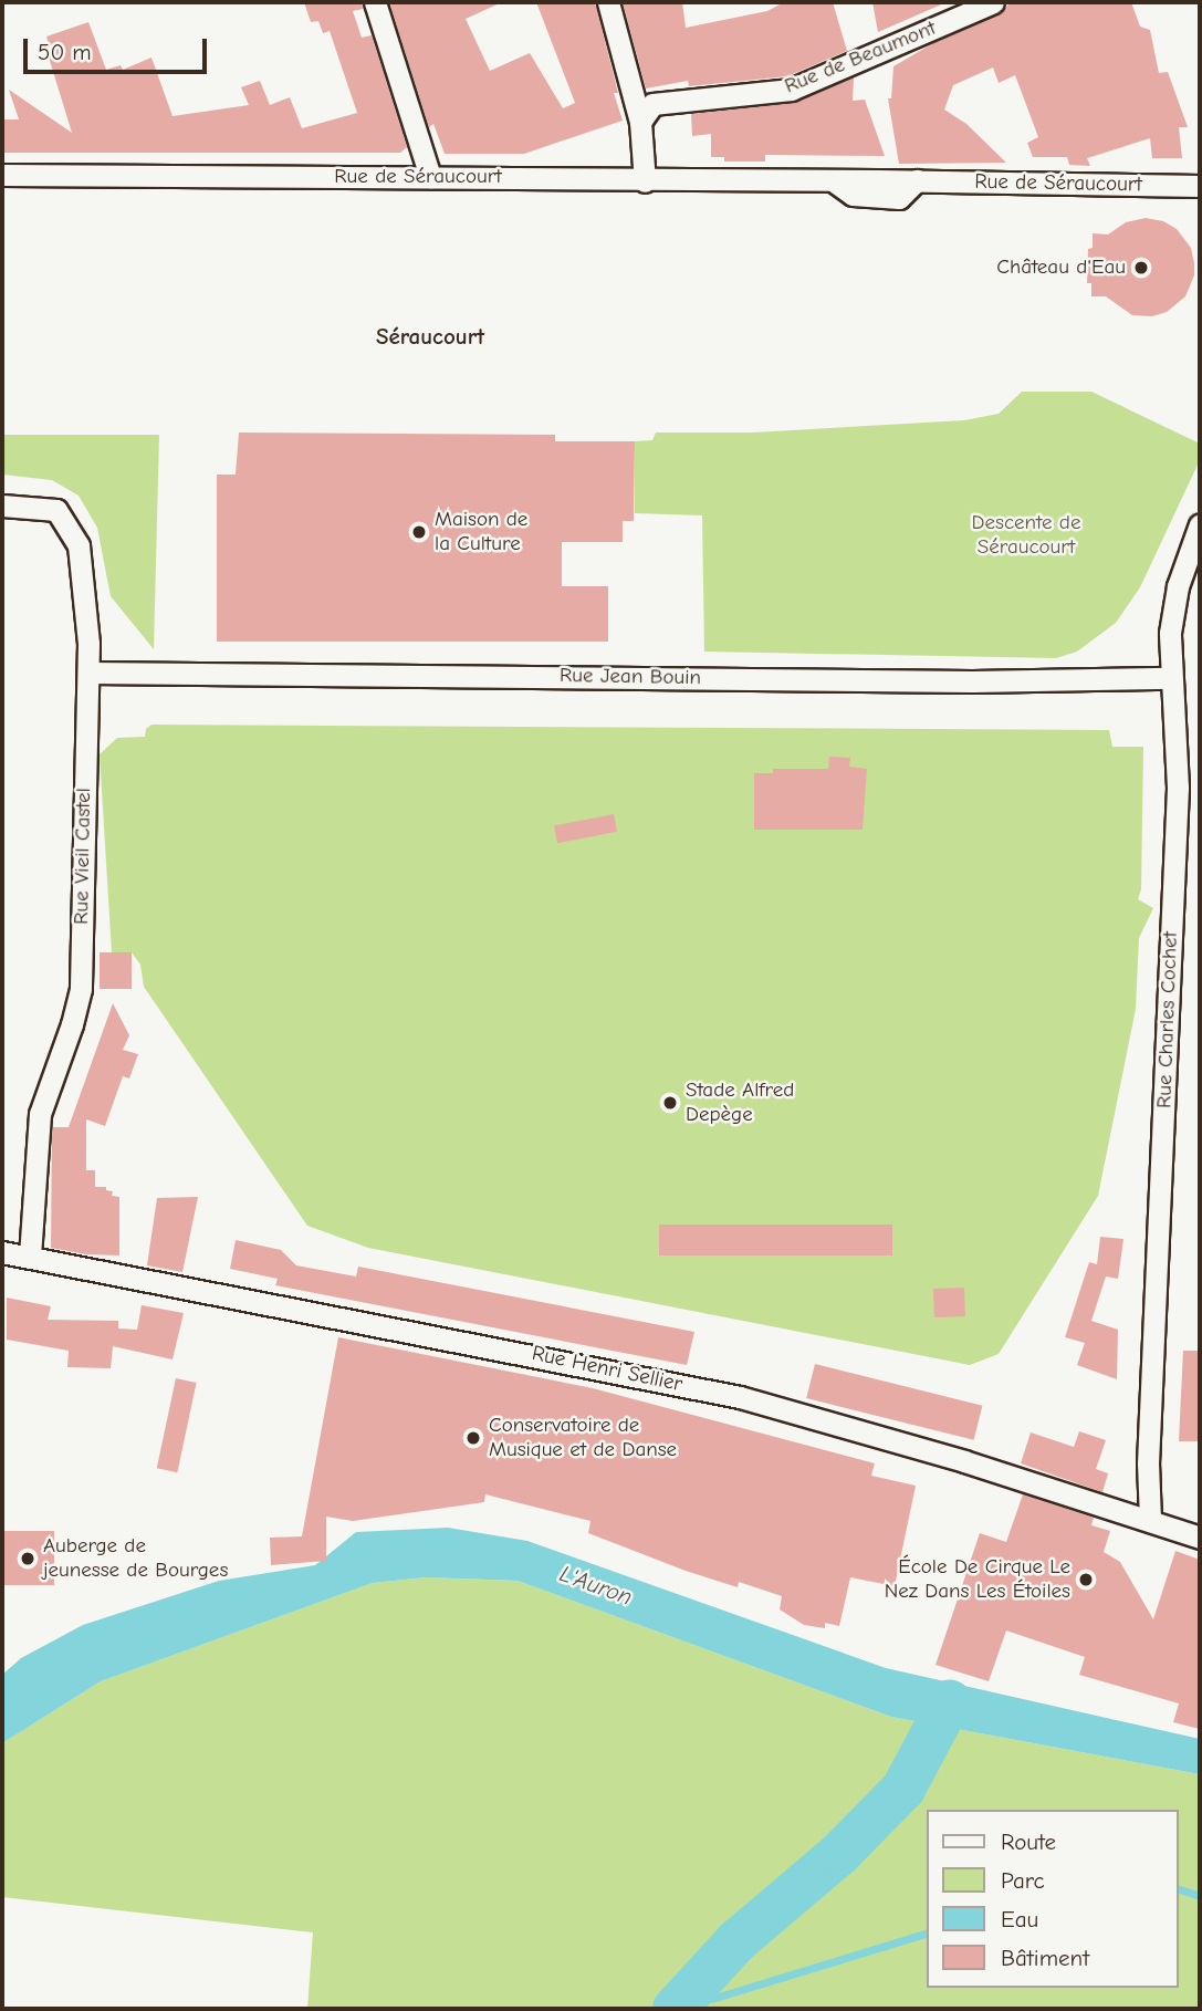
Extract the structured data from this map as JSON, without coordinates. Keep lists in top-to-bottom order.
{
  "streets": {
    "street": [
      "Rue de Beaumont",
      "Rue de Séraucourt",
      "Rue Jean Bouin",
      "Rue Vieil Castel",
      "Rue Charles Cochet",
      "Rue Henri Sellier"
    ]
  },
  "crossings": [
    ["Rue Jean Bouin", "Rue Vieil Castel"],
    ["Rue Jean Bouin", "Rue Charles Cochet"],
    ["Rue Vieil Castel", "Rue Henri Sellier"],
    ["Rue Charles Cochet", "Rue Henri Sellier"]
  ],
  "districts": ["Séraucourt"],
  "water": ["L'Auron"],
  "parks": ["Descente de Séraucourt"],
  "places": [
    "Château d'Eau",
    "Maison de la Culture",
    "Stade Alfred Depège",
    "Conservatoire de Musique et de Danse",
    "Auberge de jeunesse de Bourges",
    "École De Cirque Le Nez Dans Les Étoiles"
  ],
  "legend": [
    "Route",
    "Parc",
    "Eau",
    "Bâtiment"
  ],
  "scale_bar": "50 m"
}
